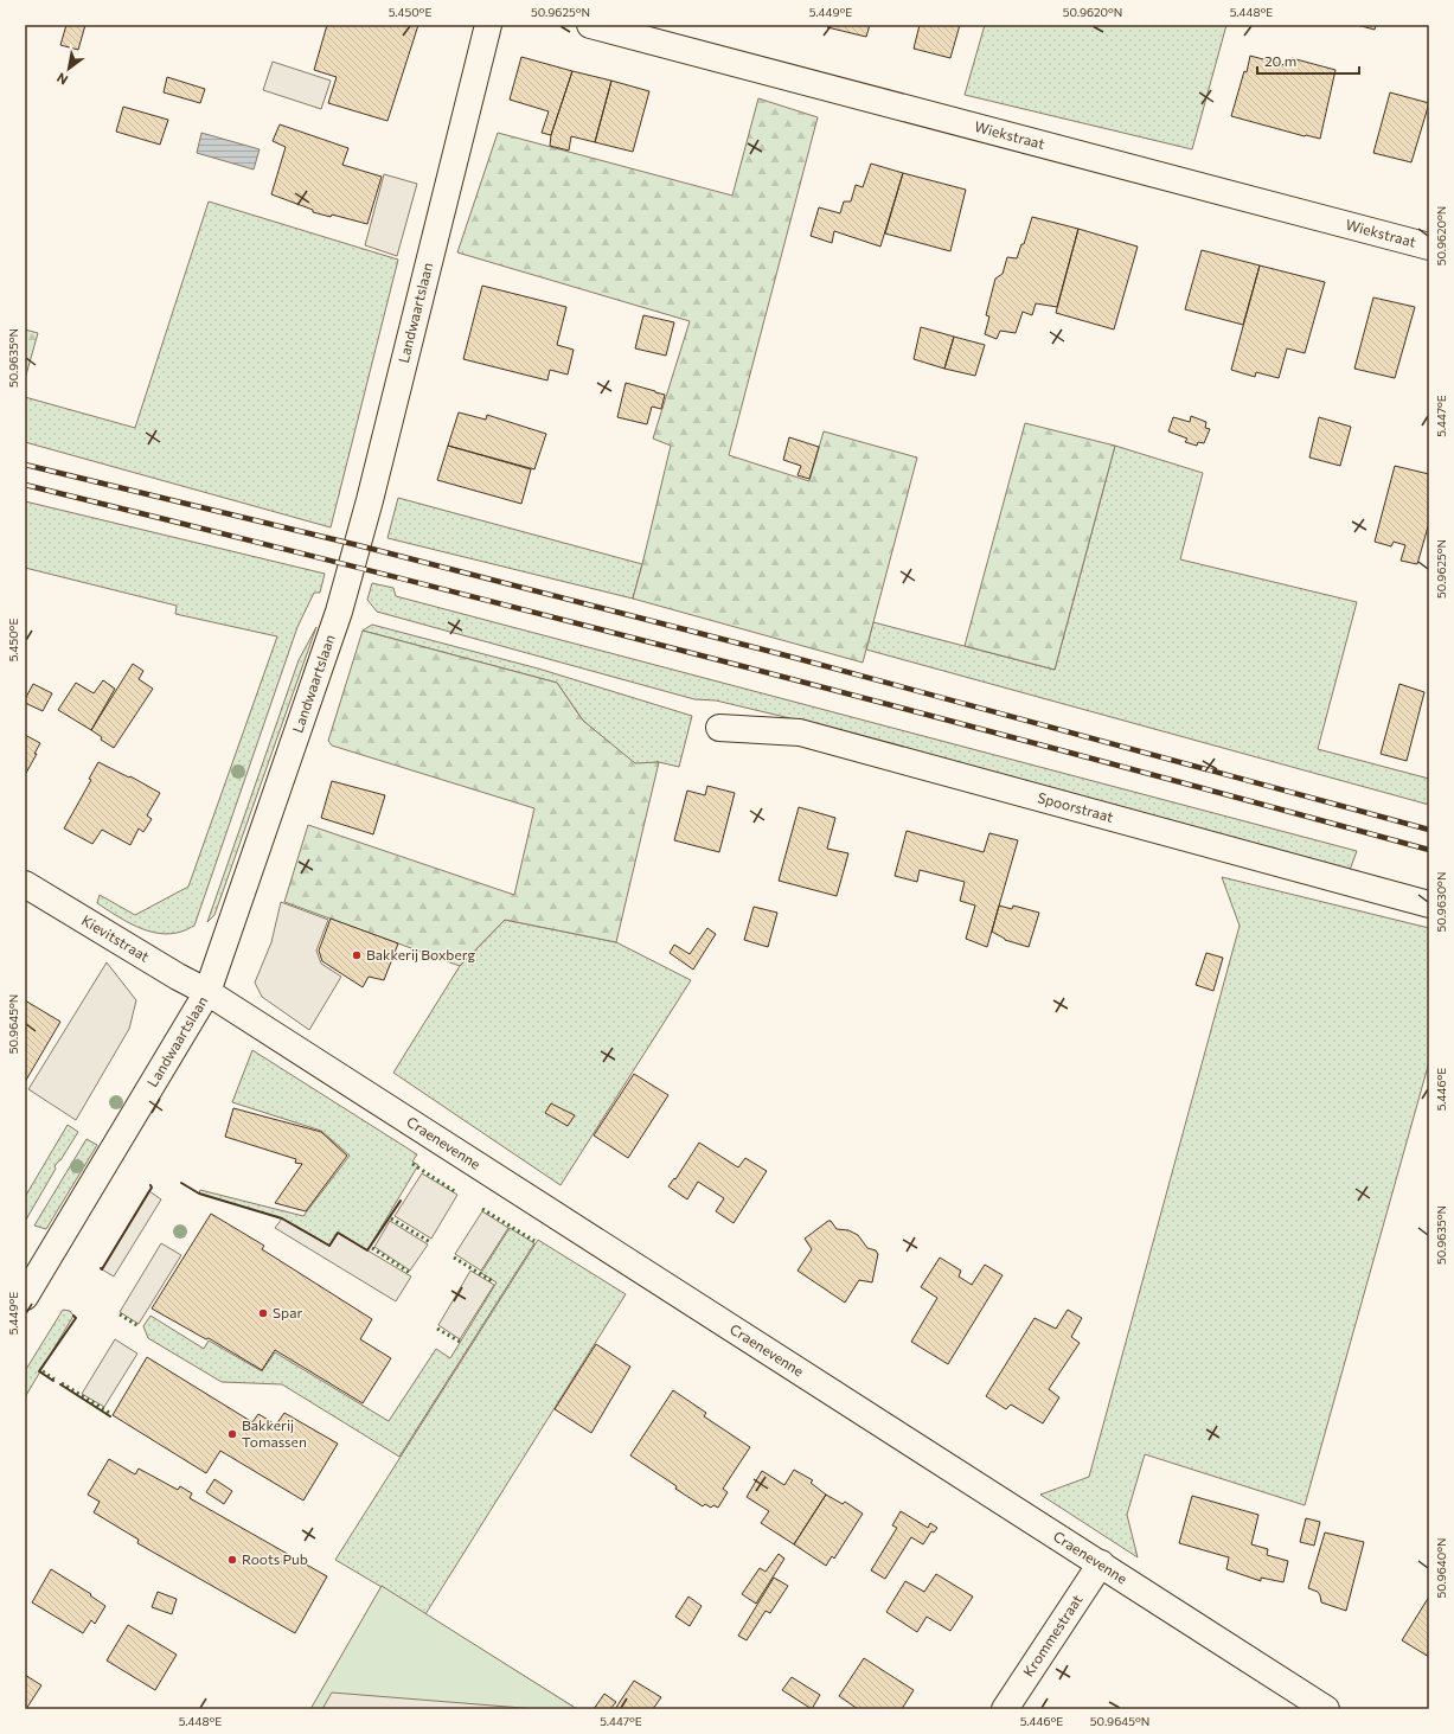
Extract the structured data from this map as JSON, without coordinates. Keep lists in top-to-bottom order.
{
  "streets": {
    "street": [
      "Wiekstraat",
      "Landwaartslaan",
      "Spoorstraat",
      "Kievitstraat",
      "Craenevenne",
      "Krommestraat"
    ]
  },
  "crossings": [
    ["Landwaartslaan", "Kievitstraat"],
    ["Landwaartslaan", "Craenevenne"],
    ["Kievitstraat", "Craenevenne"],
    ["Craenevenne", "Krommestraat"]
  ],
  "places": [
    "Bakkerij Boxberg",
    "Spar",
    "Bakkerij Tomassen",
    "Roots Pub"
  ],
  "scale_bar": "20 m",
  "north": "bottom left",
  "coordinates": [
    "5.450°E",
    "50.9625°N",
    "5.449°E",
    "50.9620°N",
    "5.448°E",
    "50.9635°N",
    "5.447°E",
    "50.9630°N",
    "50.9645°N",
    "5.446°E",
    "50.9640°N"
  ]
}
